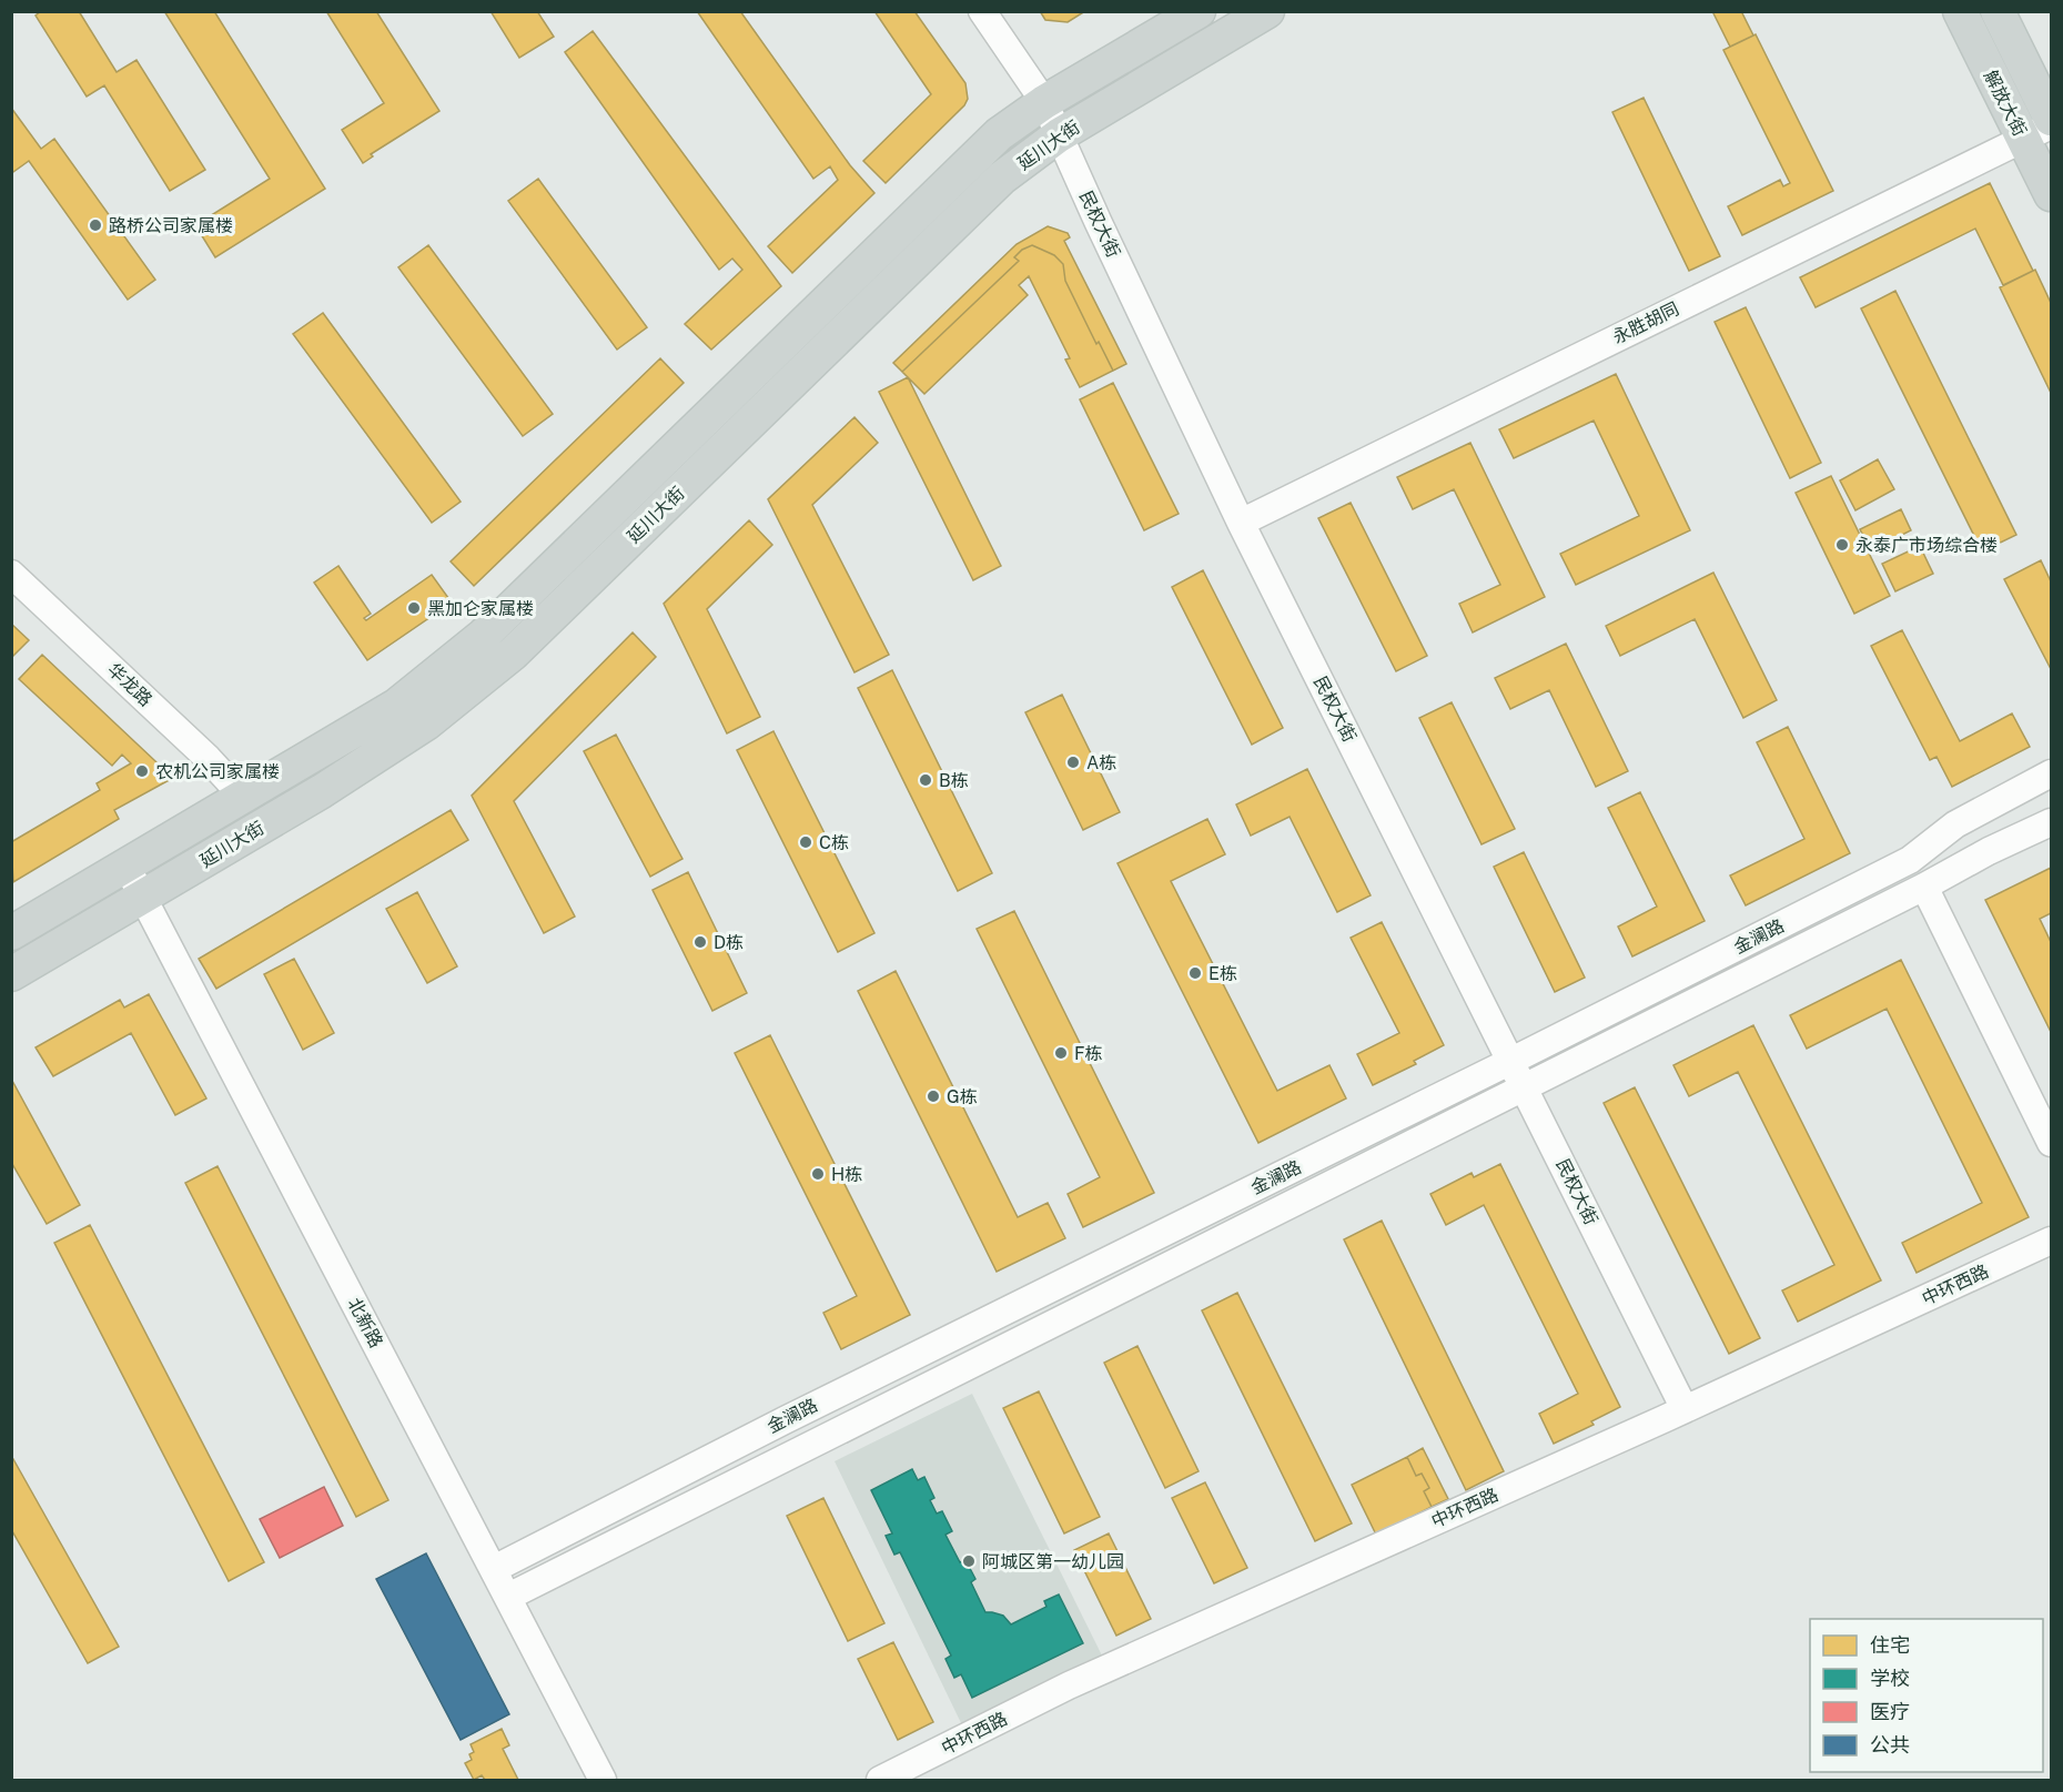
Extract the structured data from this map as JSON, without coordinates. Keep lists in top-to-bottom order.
{
  "streets": {
    "main road": ["解放大街", "延川大街"],
    "street": [
      "民权大街",
      "永胜胡同",
      "华龙路",
      "金澜路",
      "中环西路",
      "北新路"
    ]
  },
  "crossings": [
    ["解放大街", "永胜胡同"],
    ["延川大街", "民权大街"],
    ["延川大街", "华龙路"],
    ["延川大街", "北新路"],
    ["民权大街", "永胜胡同"],
    ["民权大街", "金澜路"],
    ["民权大街", "中环西路"],
    ["金澜路", "北新路"]
  ],
  "places": [
    "路桥公司家属楼",
    "永泰广市场综合楼",
    "黑加仑家属楼",
    "A栋",
    "农机公司家属楼",
    "B栋",
    "C栋",
    "D栋",
    "E栋",
    "F栋",
    "G栋",
    "H栋",
    "阿城区第一幼儿园"
  ],
  "legend": [
    "住宅",
    "学校",
    "医疗",
    "公共"
  ]
}
